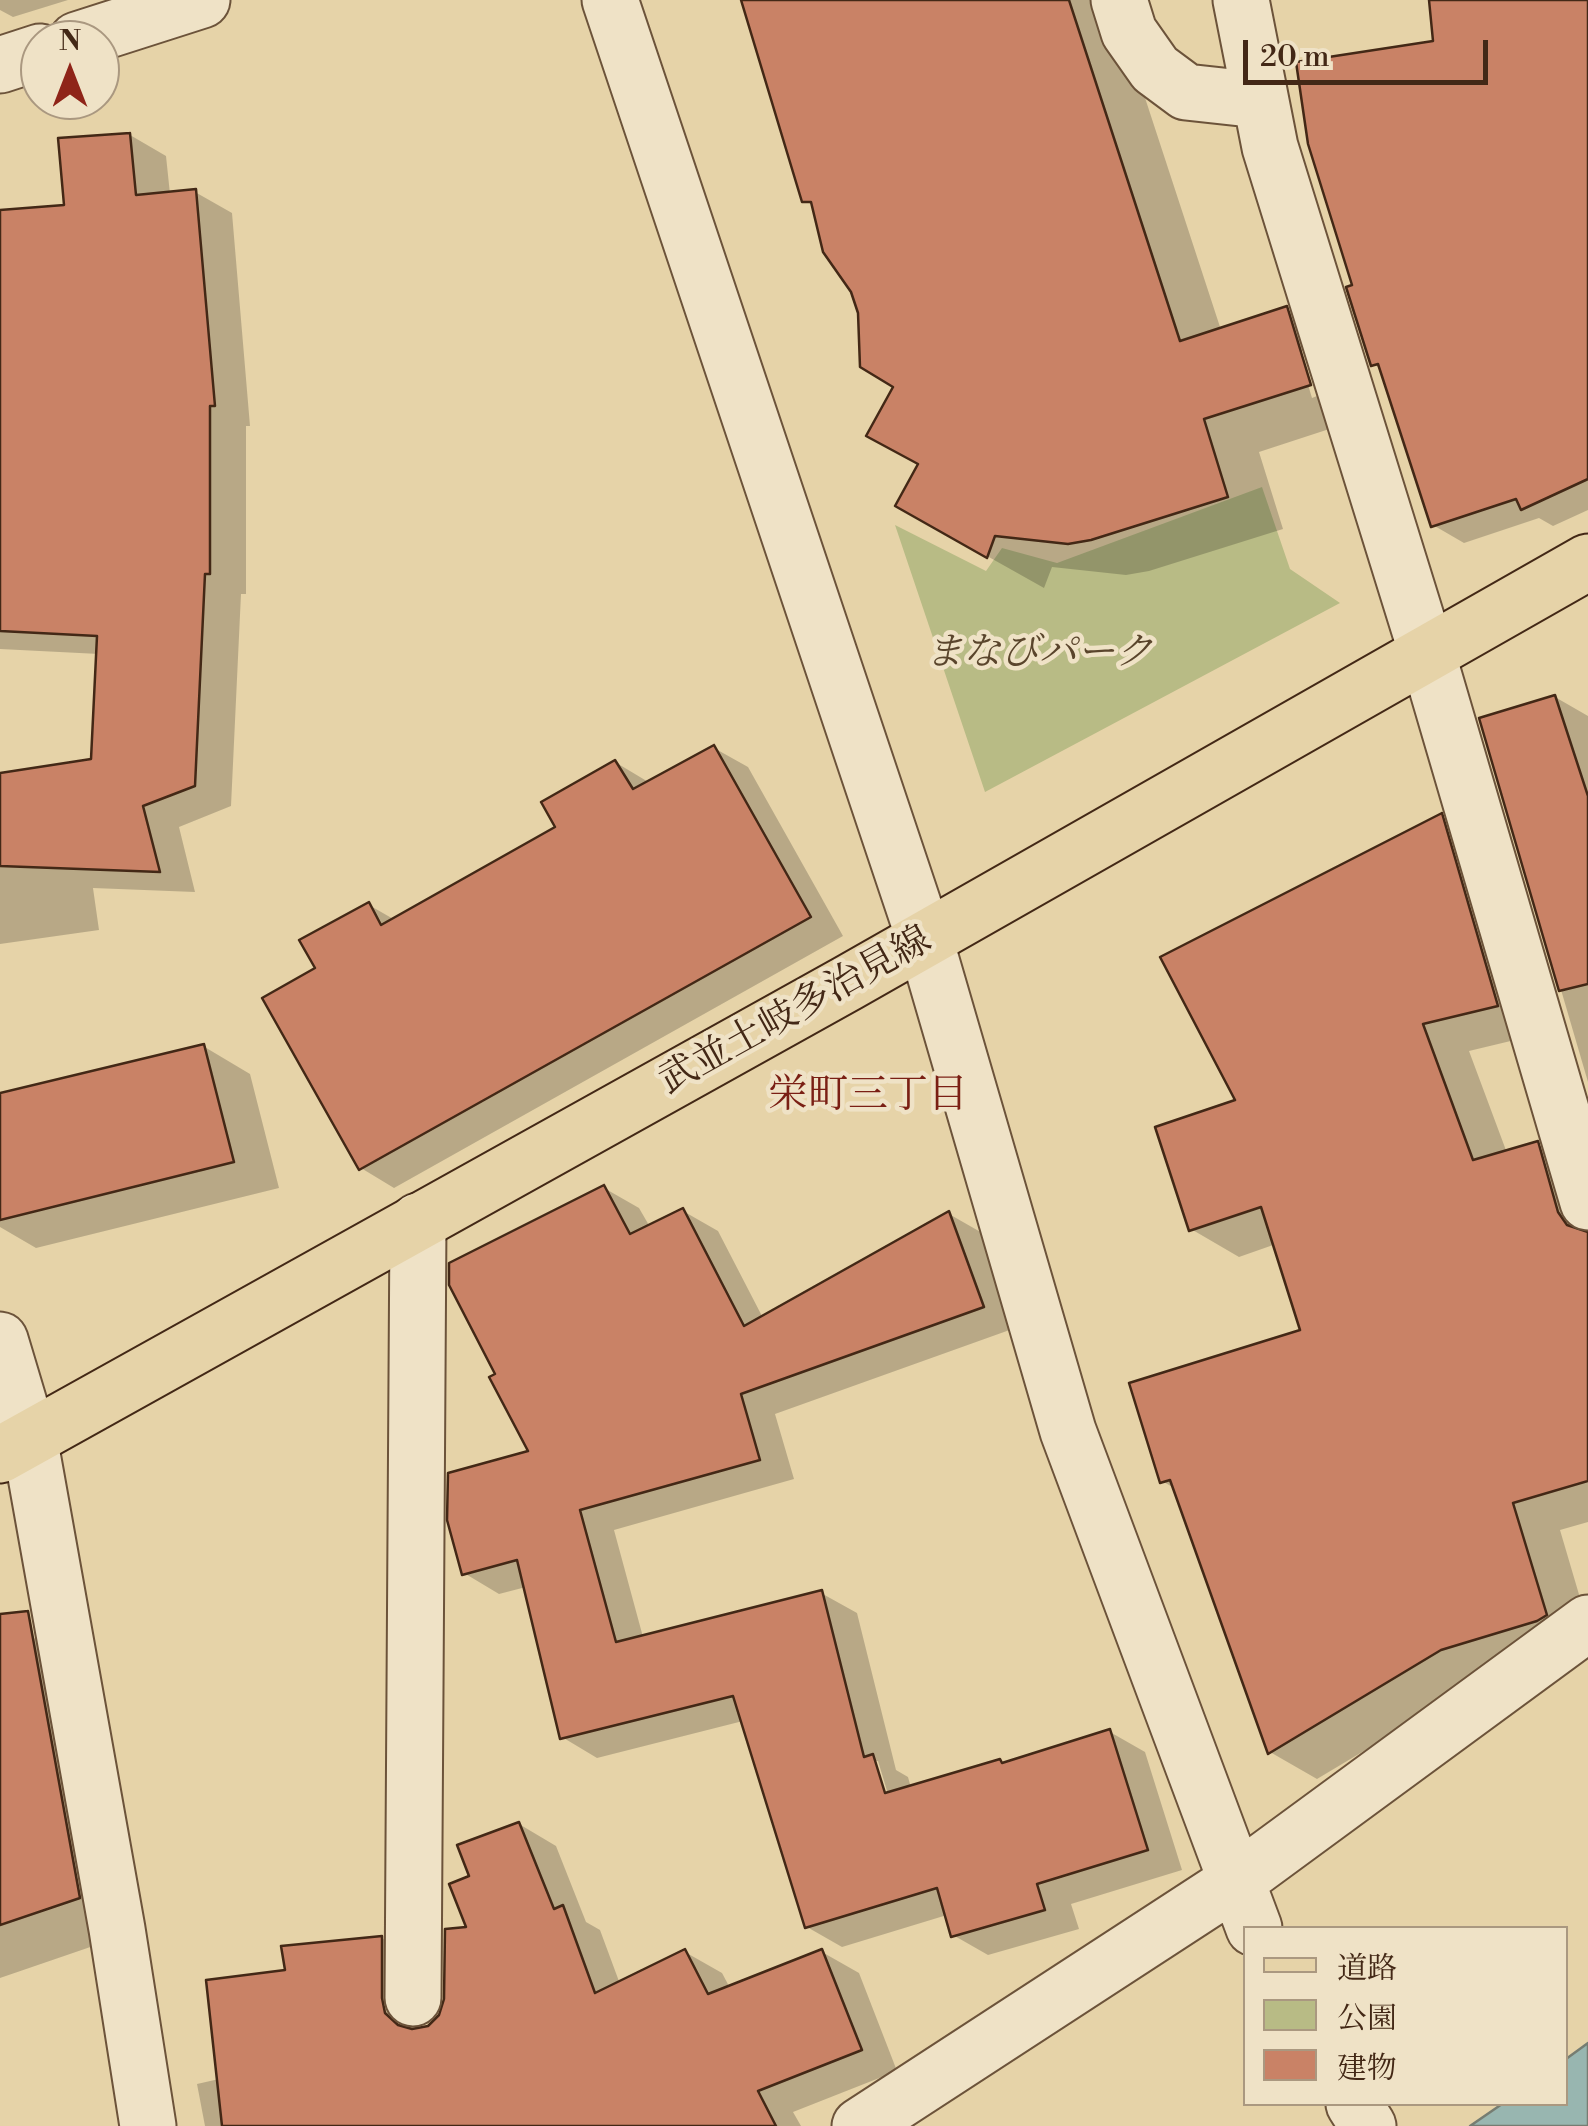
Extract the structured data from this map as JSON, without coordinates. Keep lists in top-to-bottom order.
{
  "streets": {
    "main road": ["武並土岐多治見線"]
  },
  "districts": ["栄町三丁目"],
  "parks": ["まなびパーク"],
  "legend": ["道路", "公園", "建物"],
  "scale_bar": "20 m",
  "north": "top"
}
